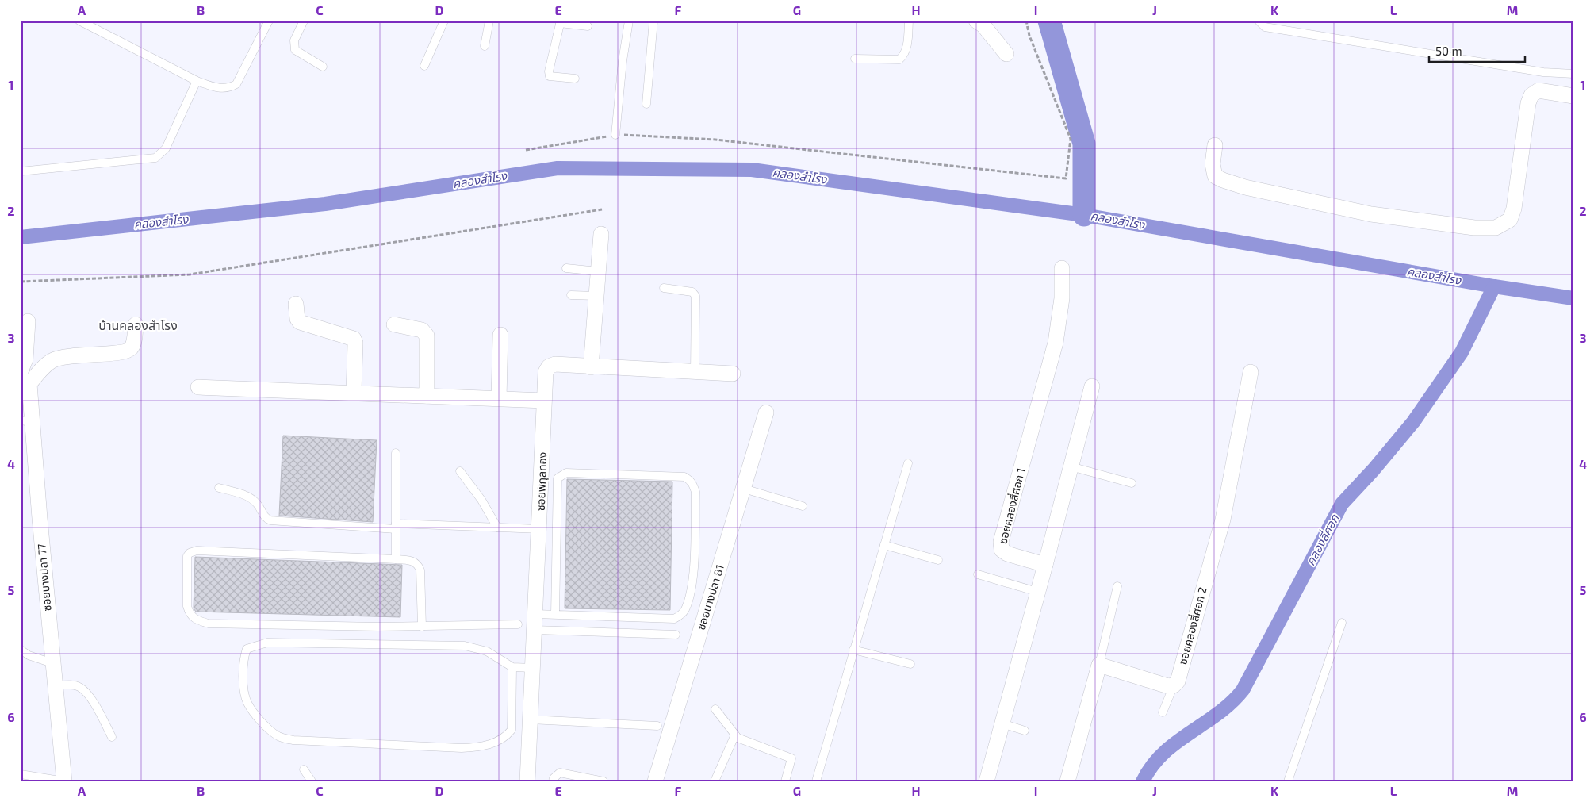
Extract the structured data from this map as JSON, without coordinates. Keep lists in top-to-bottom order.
{
  "streets": {
    "street": [
      "ซอยพิกุลทอง",
      "ซอยคลองสี่ศอก 1",
      "ซอยบางปลา 77",
      "ซอยบางปลา 81",
      "ซอยคลองสี่ศอก 2"
    ]
  },
  "districts": ["บ้านคลองสำโรง"],
  "water": ["คลองสำโรง", "คลองสี่ศอก"],
  "scale_bar": "50 m",
  "grid": {
    "columns": [
      "A",
      "B",
      "C",
      "D",
      "E",
      "F",
      "G",
      "H",
      "I",
      "J",
      "K",
      "L",
      "M"
    ],
    "rows": [
      "1",
      "2",
      "3",
      "4",
      "5",
      "6"
    ]
  }
}
